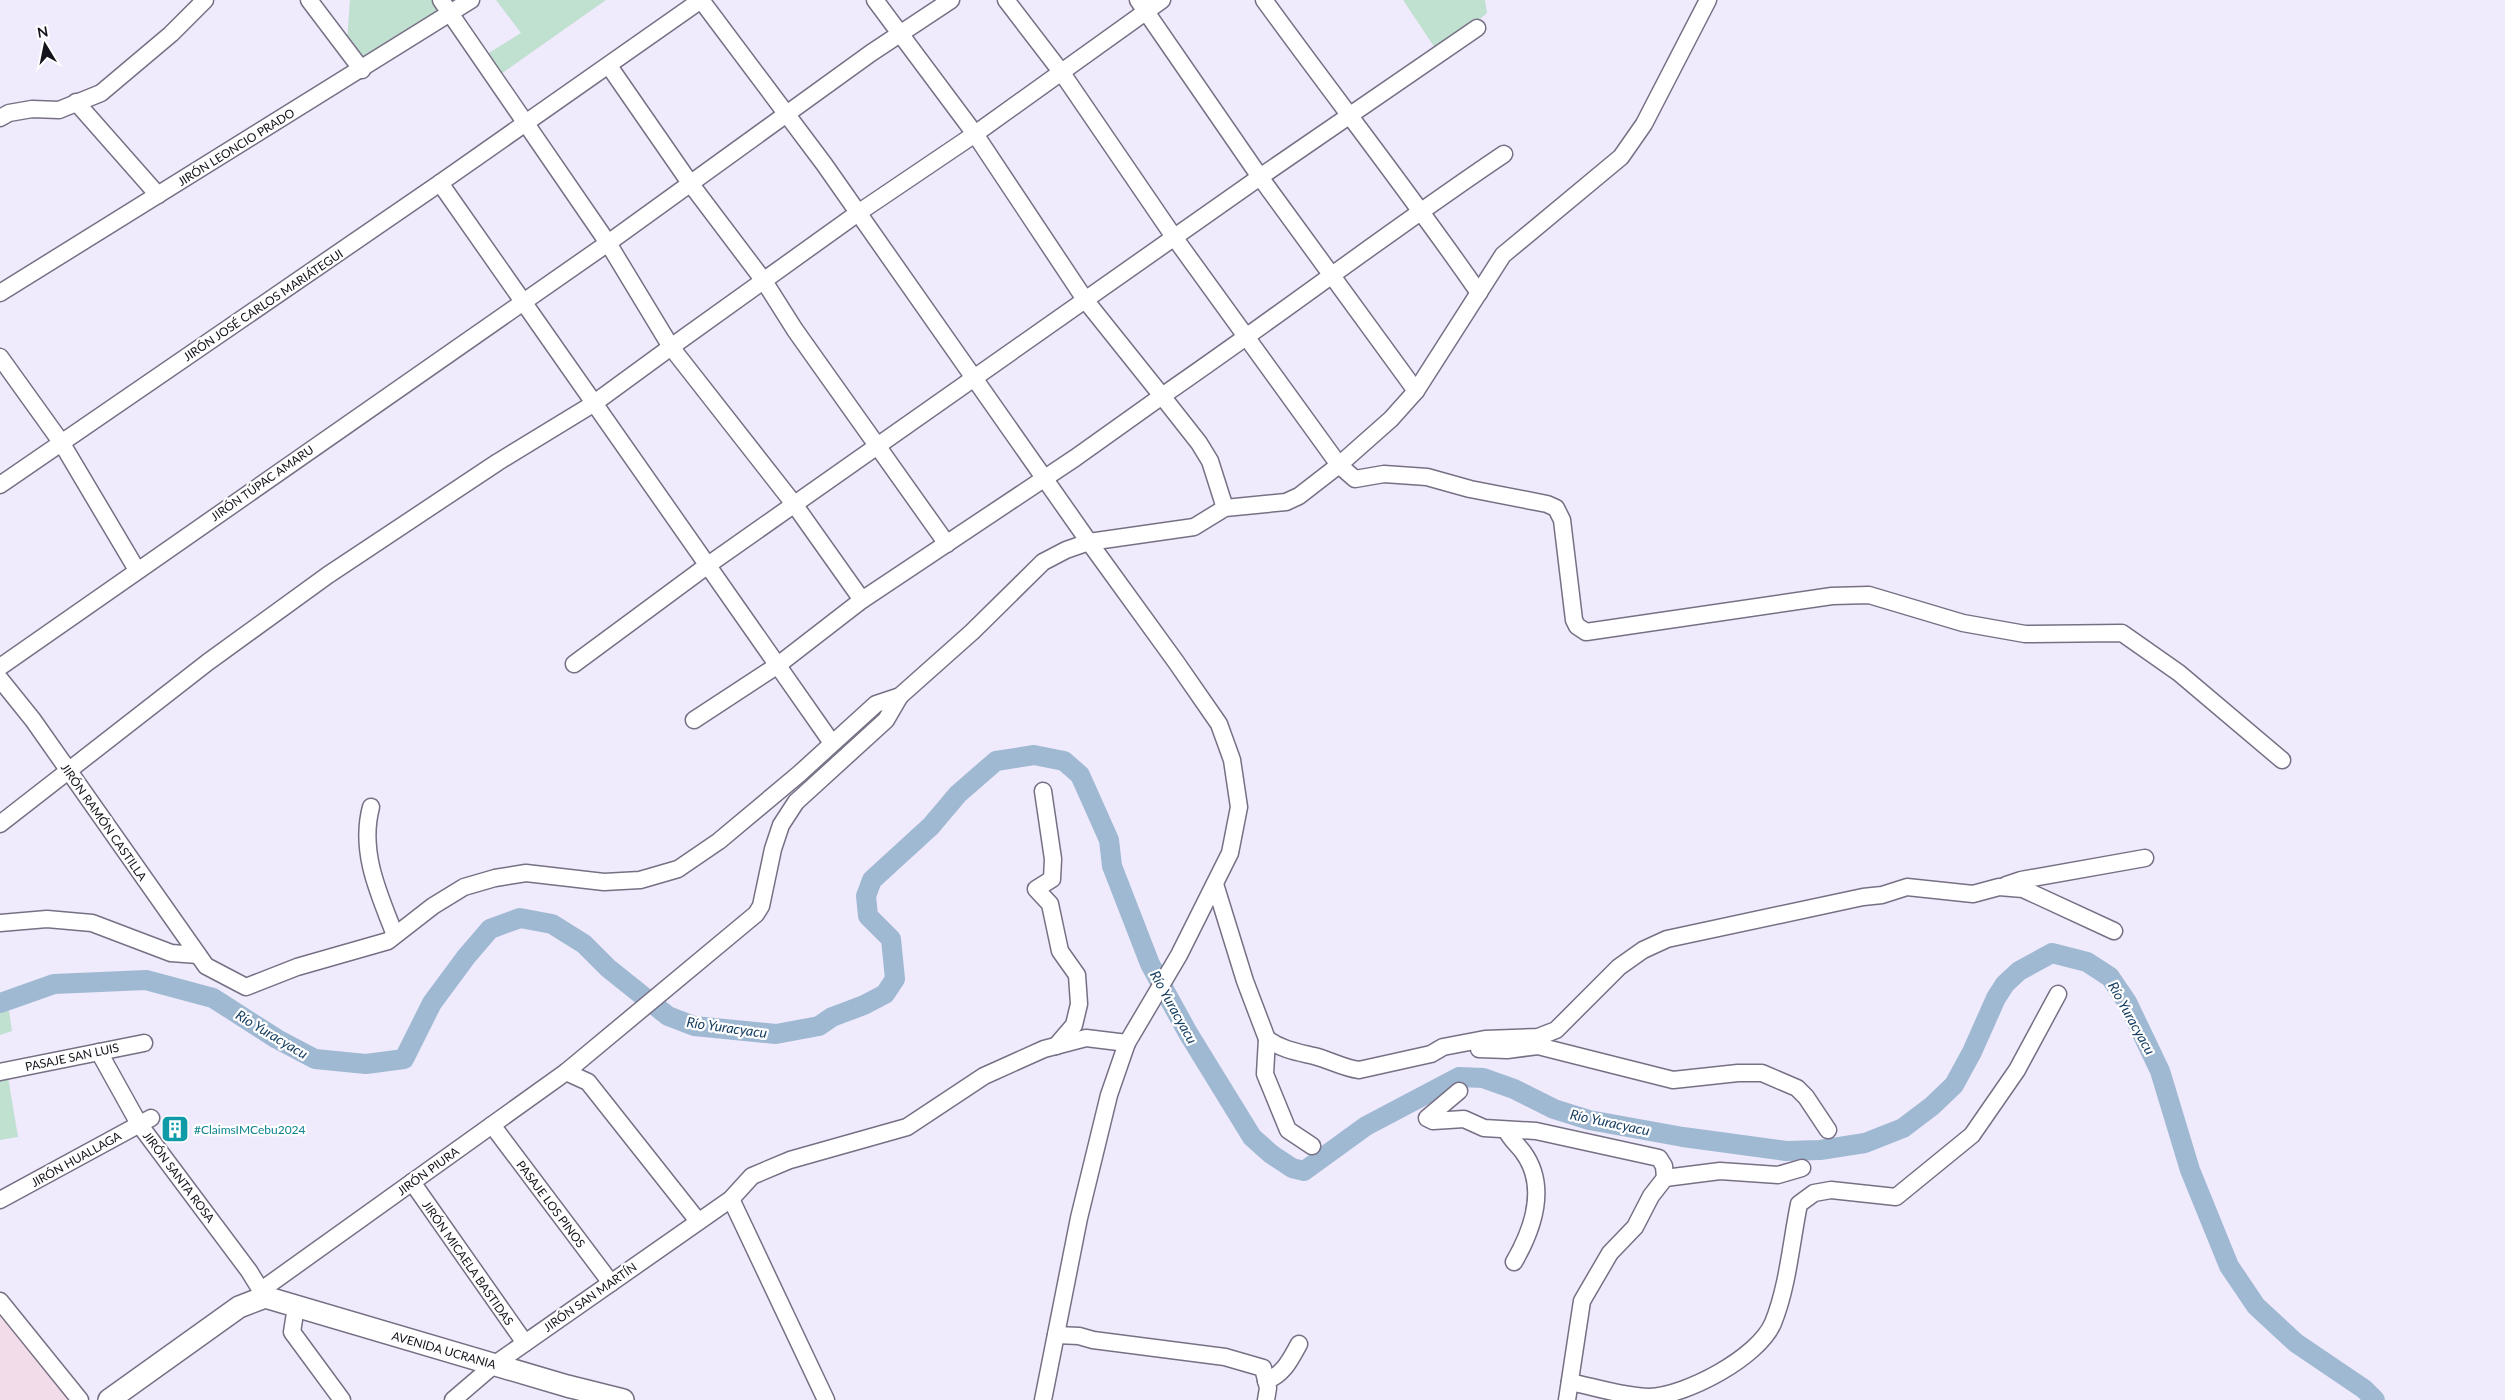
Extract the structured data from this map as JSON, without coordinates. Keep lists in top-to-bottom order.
{
  "streets": {
    "main road": ["JIRÓN PIURA", "AVENIDA UCRANIA"],
    "street": [
      "JIRÓN LEONCIO PRADO",
      "JIRÓN JOSÉ CARLOS MARIÁTEGUI",
      "JIRÓN TÚPAC AMARU",
      "JIRÓN RAMÓN CASTILLA",
      "PASAJE SAN LUIS",
      "JIRÓN HUALLAGA",
      "JIRÓN SANTA ROSA",
      "PASAJE LOS PINOS",
      "JIRÓN MICAELA BASTIDAS",
      "JIRÓN SAN MARTÍN"
    ]
  },
  "crossings": [
    ["PASAJE SAN LUIS", "JIRÓN SANTA ROSA"],
    ["JIRÓN HUALLAGA", "JIRÓN SANTA ROSA"],
    ["JIRÓN PIURA", "JIRÓN SANTA ROSA"],
    ["JIRÓN PIURA", "PASAJE LOS PINOS"],
    ["JIRÓN PIURA", "JIRÓN MICAELA BASTIDAS"],
    ["JIRÓN PIURA", "AVENIDA UCRANIA"],
    ["JIRÓN SANTA ROSA", "AVENIDA UCRANIA"],
    ["PASAJE LOS PINOS", "JIRÓN SAN MARTÍN"],
    ["JIRÓN MICAELA BASTIDAS", "JIRÓN SAN MARTÍN"],
    ["JIRÓN SAN MARTÍN", "AVENIDA UCRANIA"]
  ],
  "water": ["Río Yuracyacu"],
  "places": {
    "building": ["#ClaimsIMCebu2024"]
  },
  "north": "top"
}
